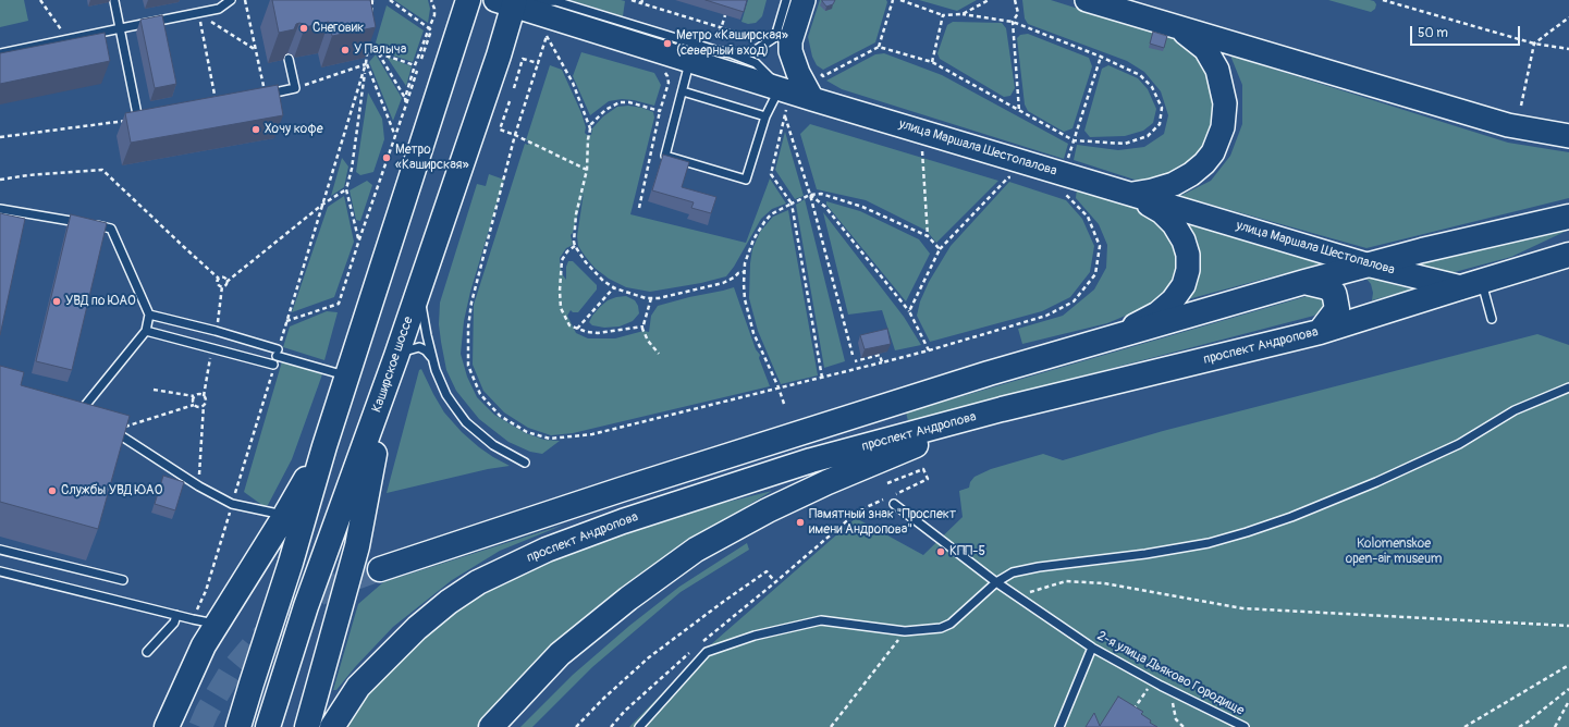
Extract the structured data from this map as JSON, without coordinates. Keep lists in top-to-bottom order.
{
  "streets": {
    "main road": ["улица Маршала Шестопалова", "проспект Андропова", "Каширское шоссе"],
    "lane": ["2-я улица Дьяково Городище"]
  },
  "crossings": [
    ["улица Маршала Шестопалова", "проспект Андропова"],
    ["улица Маршала Шестопалова", "Каширское шоссе"]
  ],
  "parks": ["Kolomenskoe open-air museum"],
  "places": [
    "Снеговик",
    "Метро «Каширская» (северный вход)",
    "У Палыча",
    "Хочу кофе",
    "Метро «Каширская»",
    "УВД по ЮАО",
    "Службы УВД ЮАО",
    "Памятный знак \"Проспект имени Андропова\"",
    "КПП-5"
  ],
  "scale_bar": "50 m"
}
